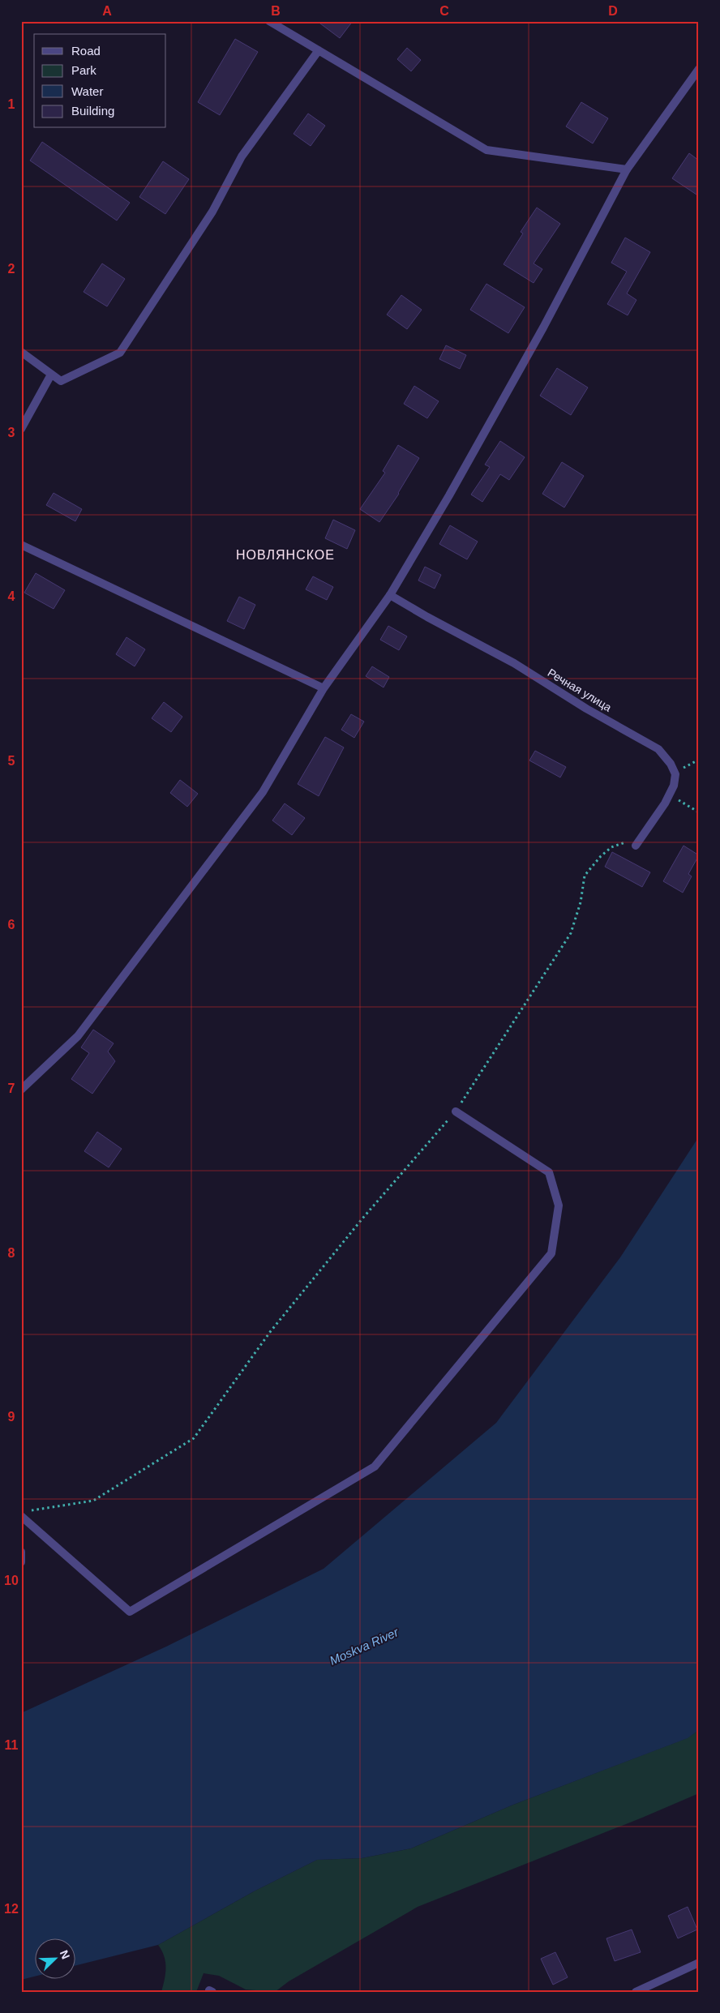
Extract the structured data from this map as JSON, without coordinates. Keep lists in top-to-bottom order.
{
  "streets": {
    "street": ["Речная улица"]
  },
  "districts": ["НОВЛЯНСКОЕ"],
  "water": ["Moskva River"],
  "legend": [
    "Road",
    "Park",
    "Water",
    "Building"
  ],
  "north": "top right",
  "grid": {
    "columns": [
      "A",
      "B",
      "C",
      "D"
    ],
    "rows": [
      "1",
      "2",
      "3",
      "4",
      "5",
      "6",
      "7",
      "8",
      "9",
      "10",
      "11",
      "12"
    ]
  }
}
